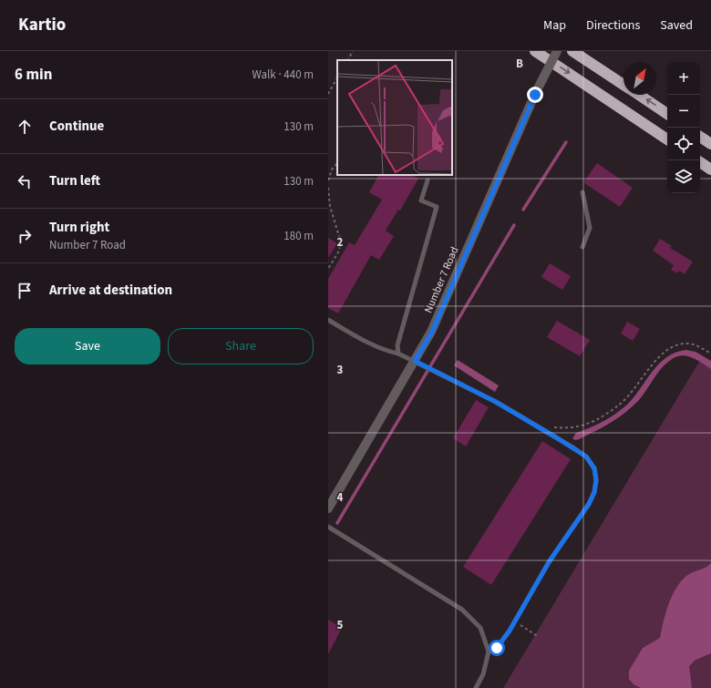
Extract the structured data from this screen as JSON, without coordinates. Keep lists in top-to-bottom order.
{
  "streets": {
    "street": ["Number 7 Road"]
  },
  "north": "top right",
  "page": {
    "header": "Kartio",
    "nav": ["Map", "Directions", "Saved"],
    "heading": ["6 min", "Walk · 440 m"],
    "map_buttons": ["+", "−"],
    "list": [
      ["Continue", "130 m"],
      ["Turn left", "130 m"],
      ["Turn right", "Number 7 Road", "180 m"],
      "Arrive at destination"
    ],
    "buttons": ["Save", "Share"]
  },
  "grid": {
    "columns": ["B"],
    "rows": [
      "2",
      "3",
      "4",
      "5"
    ]
  }
}
